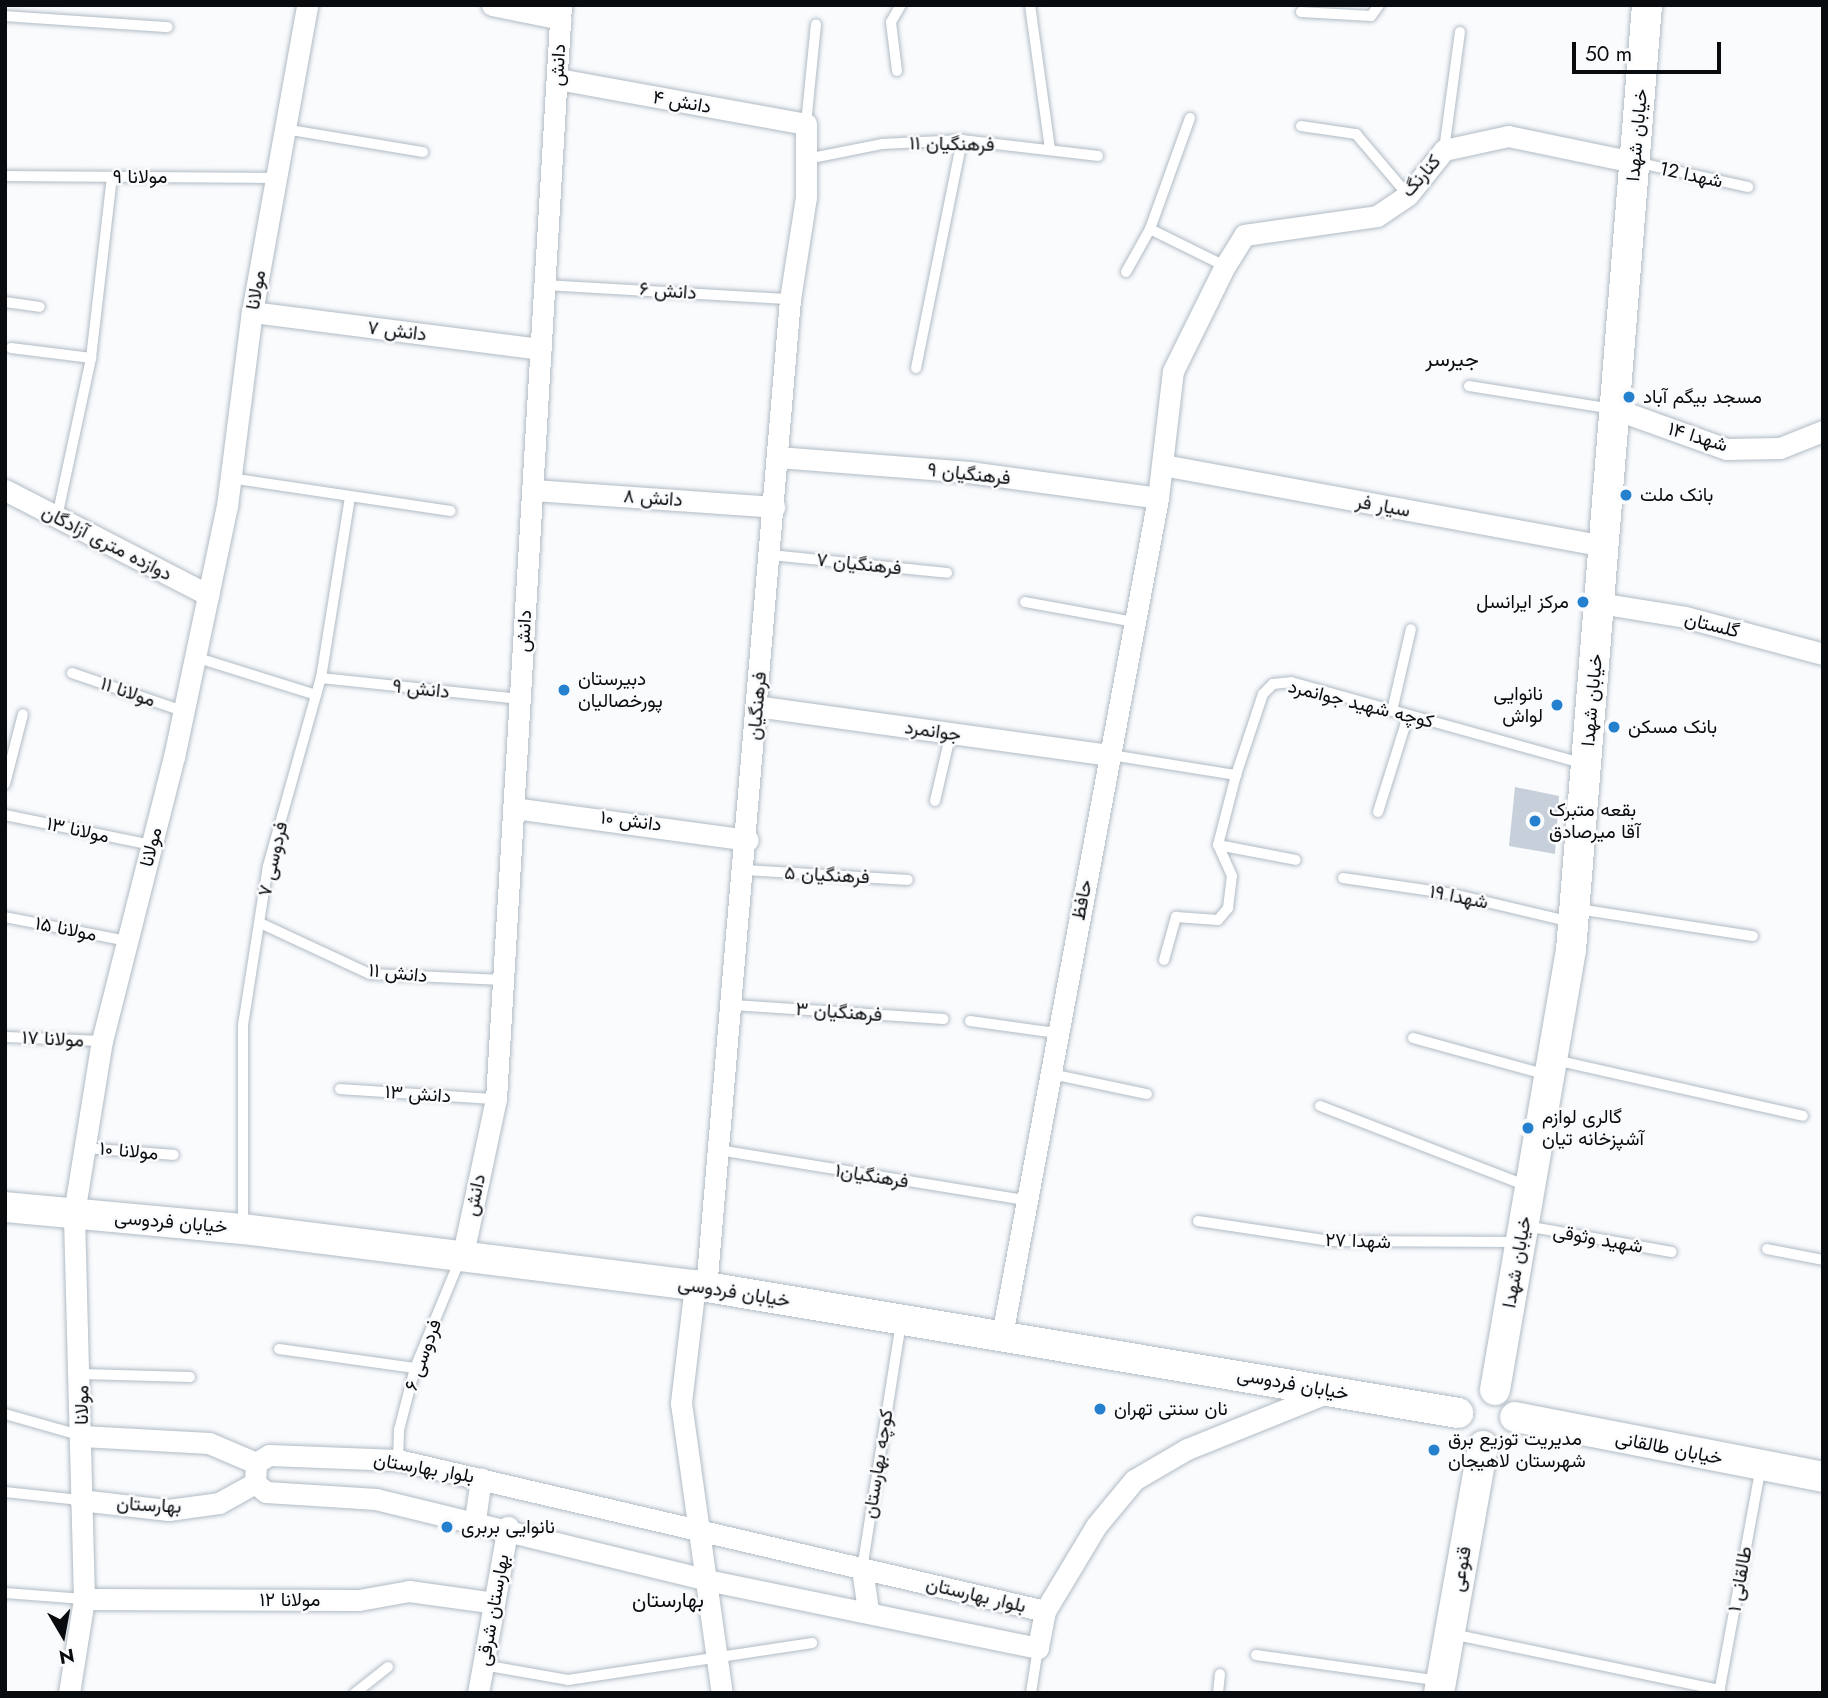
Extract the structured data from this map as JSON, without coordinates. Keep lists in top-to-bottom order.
{
  "streets": {
    "main road": [
      "خیابان شهدا",
      "خیابان فردوسی",
      "خیابان طالقانی",
      "قنوعی"
    ],
    "street": [
      "دانش",
      "دانش ۴",
      "کنارنگ",
      "مولانا",
      "دانش ۷",
      "شهدا ۱۴",
      "فرهنگیان ۹",
      "دانش ۸",
      "سیار فر",
      "دوازده متری آزادگان",
      "گلستان",
      "فرهنگیان",
      "جوانمرد",
      "دانش ۱۰",
      "حافظ",
      "کوچه بهارستان",
      "بلوار بهارستان",
      "بهارستان",
      "مولانا ۱۲",
      "بهارستان شرقی"
    ],
    "lane": [
      "فرهنگیان ۱۱",
      "شهدا 12",
      "مولانا ۹",
      "دانش ۶",
      "فرهنگیان ۷",
      "دانش ۹",
      "مولانا ۱۱",
      "کوچه شهید جوانمرد",
      "مولانا ۱۳",
      "فردوسی ۷",
      "فرهنگیان ۵",
      "شهدا ۱۹",
      "مولانا ۱۵",
      "دانش ۱۱",
      "فرهنگیان ۳",
      "مولانا ۱۷",
      "دانش ۱۳",
      "مولانا ۱۰",
      "فرهنگیان۱",
      "شهید وثوقی",
      "۲۷ شهدا",
      "فردوسی ۶",
      "طالقانی ۱"
    ]
  },
  "crossings": [
    ["دانش", "دانش ۴"],
    ["دانش", "دانش ۶"],
    ["دانش", "دانش ۷"],
    ["دانش", "دانش ۸"],
    ["دانش", "دانش ۹"],
    ["دانش", "دانش ۱۰"],
    ["دانش", "دانش ۱۱"],
    ["دانش", "دانش ۱۳"],
    ["دانش", "خیابان فردوسی"],
    ["دانش", "فردوسی ۶"],
    ["دانش ۴", "فرهنگیان"],
    ["خیابان شهدا", "شهدا 12"],
    ["خیابان شهدا", "کنارنگ"],
    ["خیابان شهدا", "شهدا ۱۴"],
    ["خیابان شهدا", "سیار فر"],
    ["خیابان شهدا", "گلستان"],
    ["خیابان شهدا", "کوچه شهید جوانمرد"],
    ["خیابان شهدا", "شهدا ۱۹"],
    ["خیابان شهدا", "خیابان فردوسی"],
    ["خیابان شهدا", "شهید وثوقی"],
    ["خیابان شهدا", "۲۷ شهدا"],
    ["خیابان شهدا", "خیابان طالقانی"],
    ["خیابان شهدا", "قنوعی"],
    ["فرهنگیان ۱۱", "فرهنگیان"],
    ["شهدا 12", "کنارنگ"],
    ["کنارنگ", "حافظ"],
    ["مولانا ۹", "مولانا"],
    ["مولانا", "دانش ۷"],
    ["مولانا", "دوازده متری آزادگان"],
    ["مولانا", "مولانا ۱۱"],
    ["مولانا", "مولانا ۱۳"],
    ["مولانا", "مولانا ۱۵"],
    ["مولانا", "مولانا ۱۷"],
    ["مولانا", "مولانا ۱۰"],
    ["مولانا", "خیابان فردوسی"],
    ["مولانا", "بهارستان"],
    ["مولانا", "مولانا ۱۲"],
    ["دانش ۶", "فرهنگیان"],
    ["فرهنگیان ۹", "فرهنگیان"],
    ["فرهنگیان ۹", "حافظ"],
    ["دانش ۸", "فرهنگیان"],
    ["سیار فر", "حافظ"],
    ["فرهنگیان ۷", "فرهنگیان"],
    ["دانش ۹", "فردوسی ۷"],
    ["فرهنگیان", "جوانمرد"],
    ["فرهنگیان", "دانش ۱۰"],
    ["فرهنگیان", "فرهنگیان ۵"],
    ["فرهنگیان", "فرهنگیان ۳"],
    ["فرهنگیان", "فرهنگیان۱"],
    ["فرهنگیان", "خیابان فردوسی"],
    ["فرهنگیان", "بلوار بهارستان"],
    ["جوانمرد", "حافظ"],
    ["فردوسی ۷", "دانش ۱۱"],
    ["فردوسی ۷", "خیابان فردوسی"],
    ["حافظ", "فرهنگیان۱"],
    ["حافظ", "خیابان فردوسی"],
    ["خیابان فردوسی", "فردوسی ۶"],
    ["خیابان فردوسی", "خیابان طالقانی"],
    ["خیابان فردوسی", "کوچه بهارستان"],
    ["خیابان فردوسی", "قنوعی"],
    ["شهید وثوقی", "۲۷ شهدا"],
    ["فردوسی ۶", "بلوار بهارستان"],
    ["خیابان طالقانی", "قنوعی"],
    ["خیابان طالقانی", "طالقانی ۱"],
    ["کوچه بهارستان", "بلوار بهارستان"],
    ["بلوار بهارستان", "بهارستان"],
    ["بلوار بهارستان", "بهارستان شرقی"],
    ["مولانا ۱۲", "بهارستان شرقی"]
  ],
  "districts": ["جیرسر", "بهارستان"],
  "places": [
    "مسجد بیگم آباد",
    "بانک ملت",
    "مرکز ایرانسل",
    "دبیرستان پورخصالیان",
    "نانوایی لواش",
    "بانک مسکن",
    "بقعه متبرک آقا میرصادق",
    "گالری لوازم آشپزخانه تیان",
    "نان سنتی تهران",
    "مدیریت توزیع برق شهرستان لاهیجان",
    "نانوایی بربری"
  ],
  "scale_bar": "50 m",
  "north": "bottom"
}
